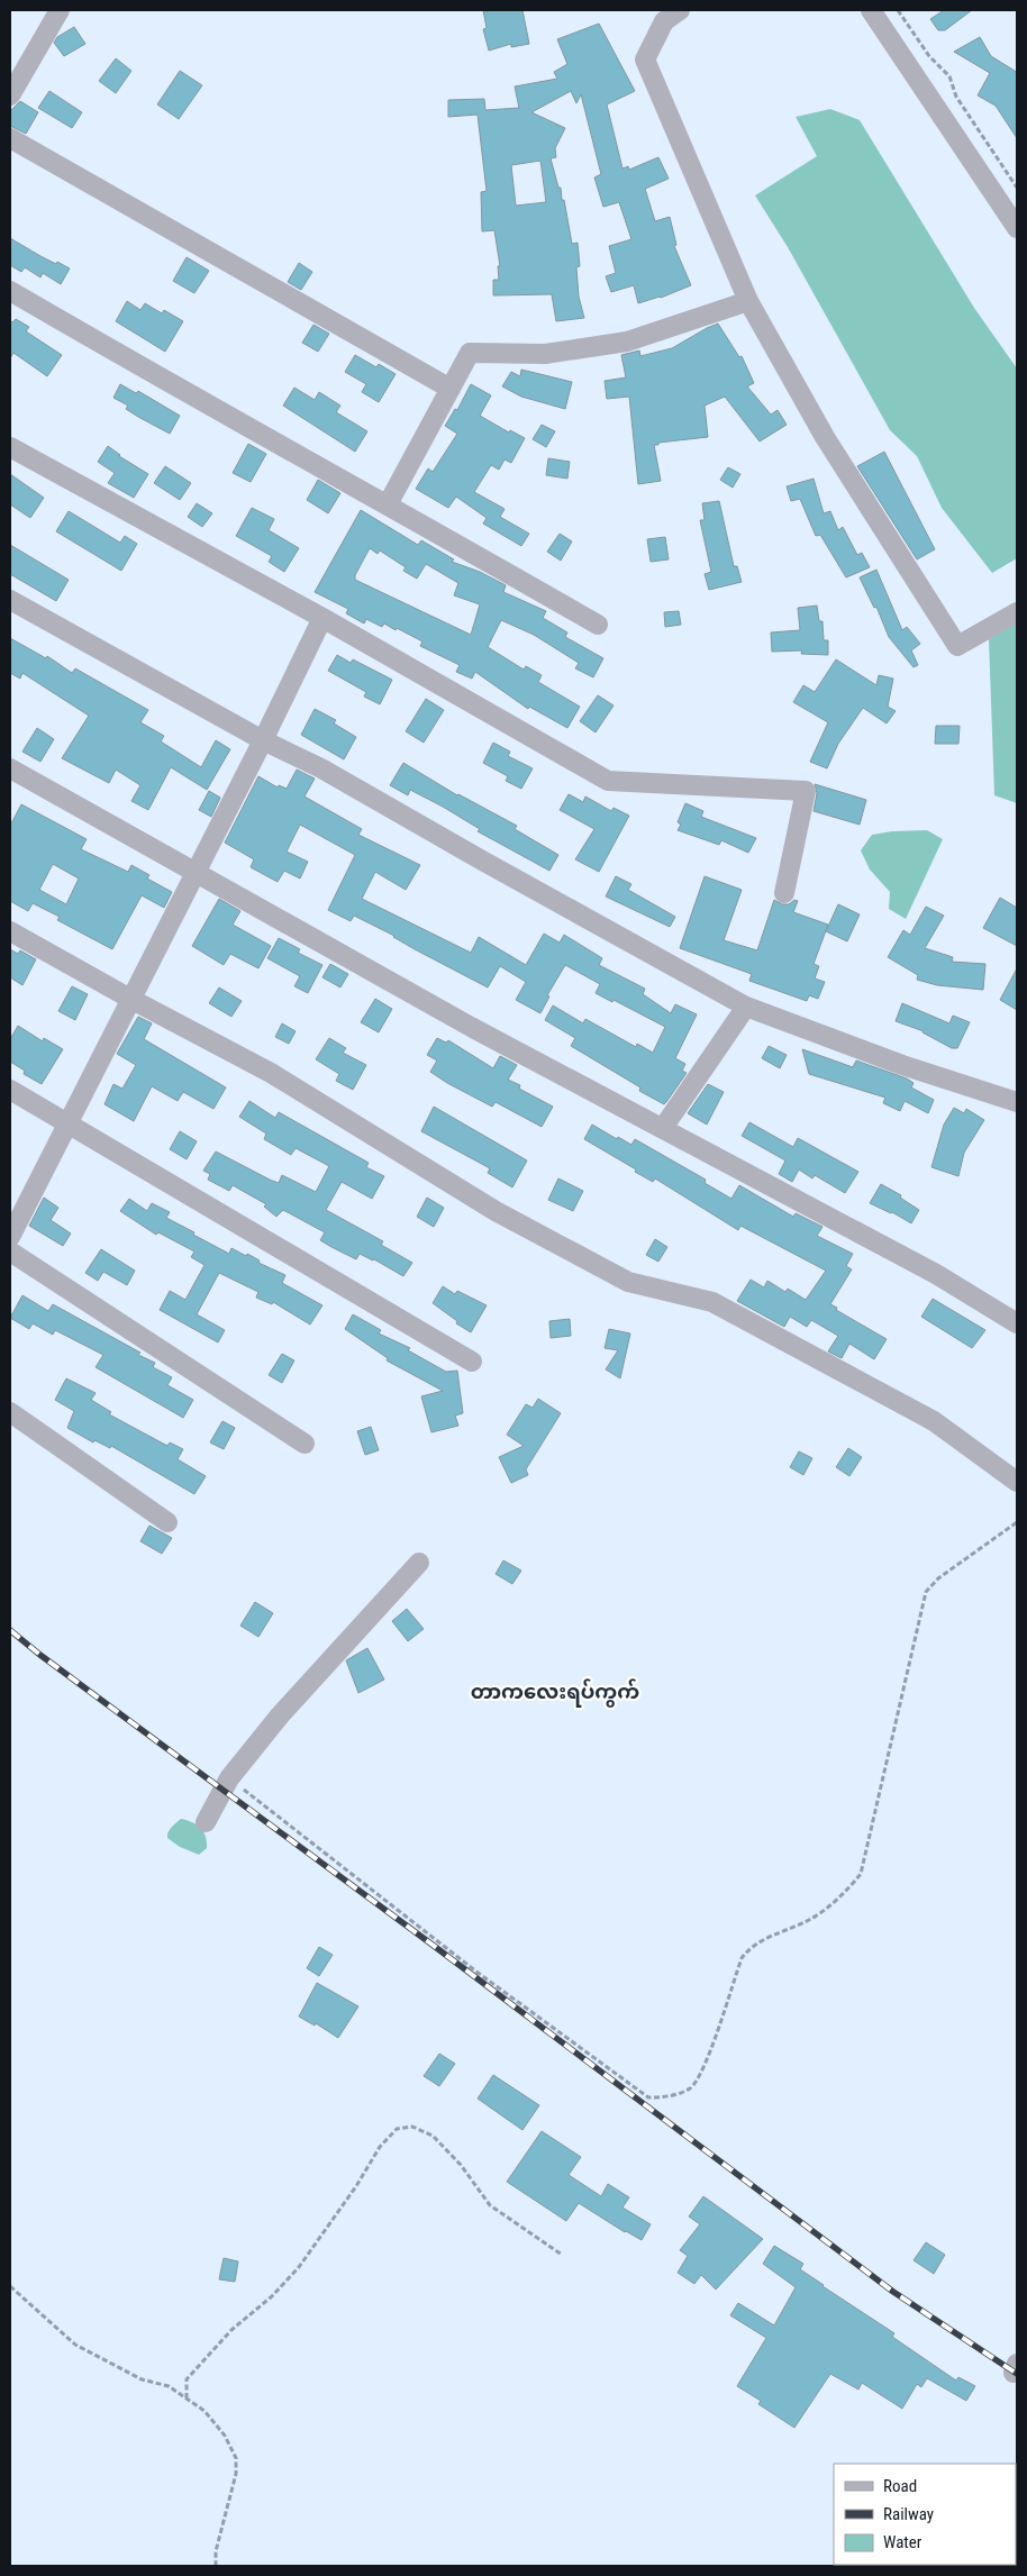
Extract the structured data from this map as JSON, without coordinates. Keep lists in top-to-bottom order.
{
  "districts": ["တာကလေးရပ်ကွက်"],
  "legend": ["Road", "Railway", "Water"]
}
